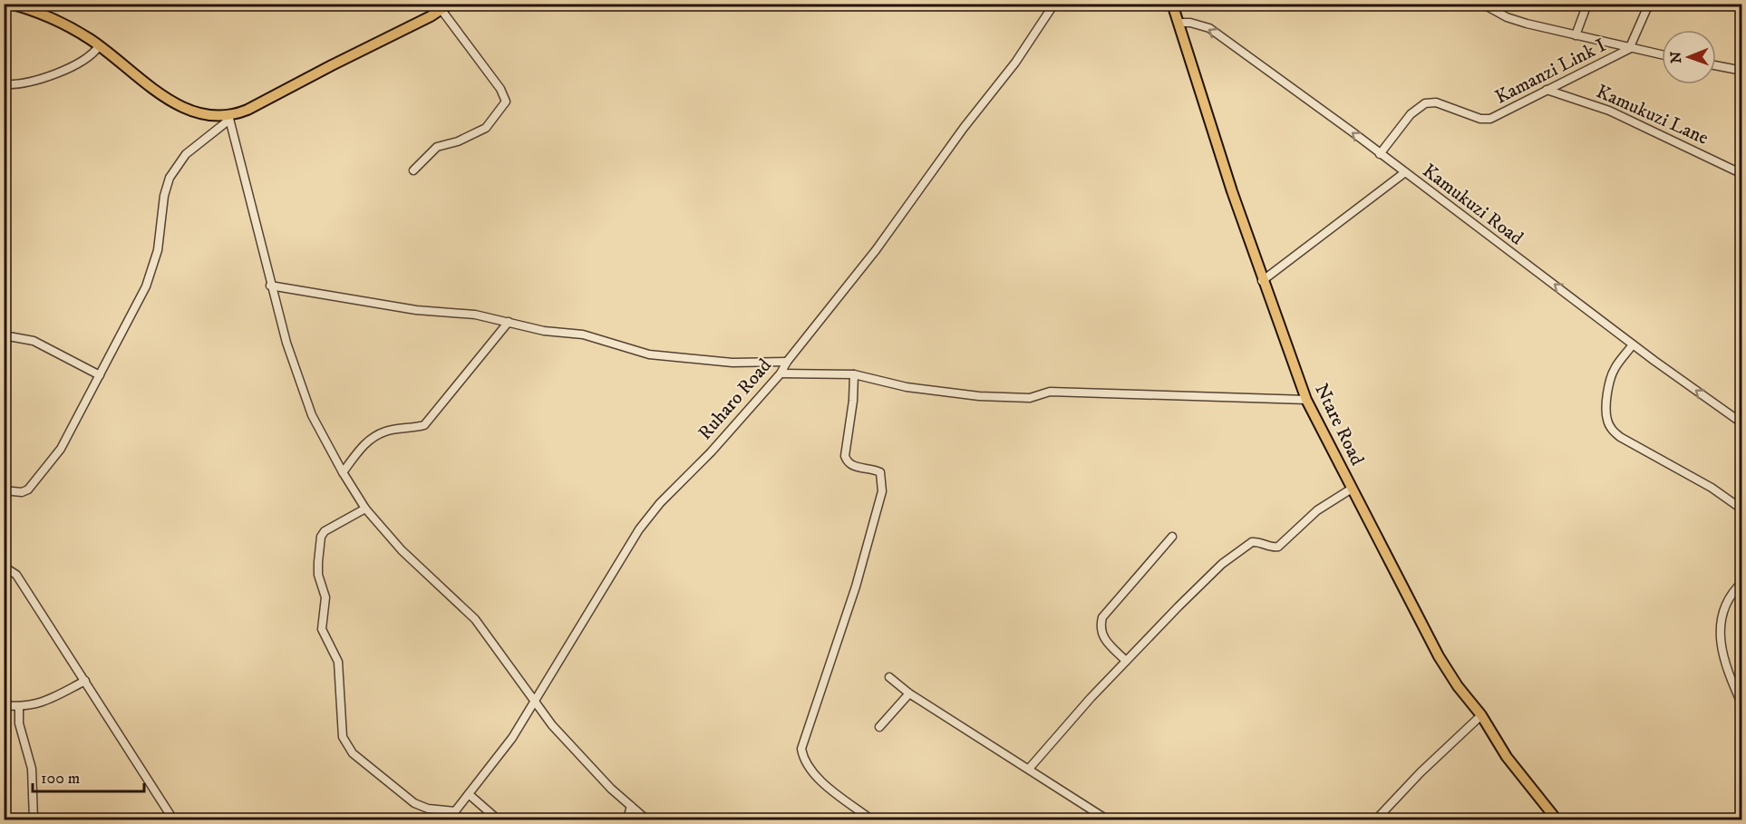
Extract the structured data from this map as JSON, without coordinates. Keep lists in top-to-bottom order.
{
  "streets": {
    "main road": ["Ntare Road"],
    "street": [
      "Kamanzi Link I",
      "Kamukuzi Lane",
      "Kamukuzi Road",
      "Ruharo Road"
    ]
  },
  "crossings": [
    ["Kamanzi Link I", "Kamukuzi Lane"],
    ["Kamanzi Link I", "Kamukuzi Road"],
    ["Kamukuzi Road", "Ntare Road"]
  ],
  "one_way": ["Kamukuzi Road"],
  "scale_bar": "100 m",
  "north": "left"
}
